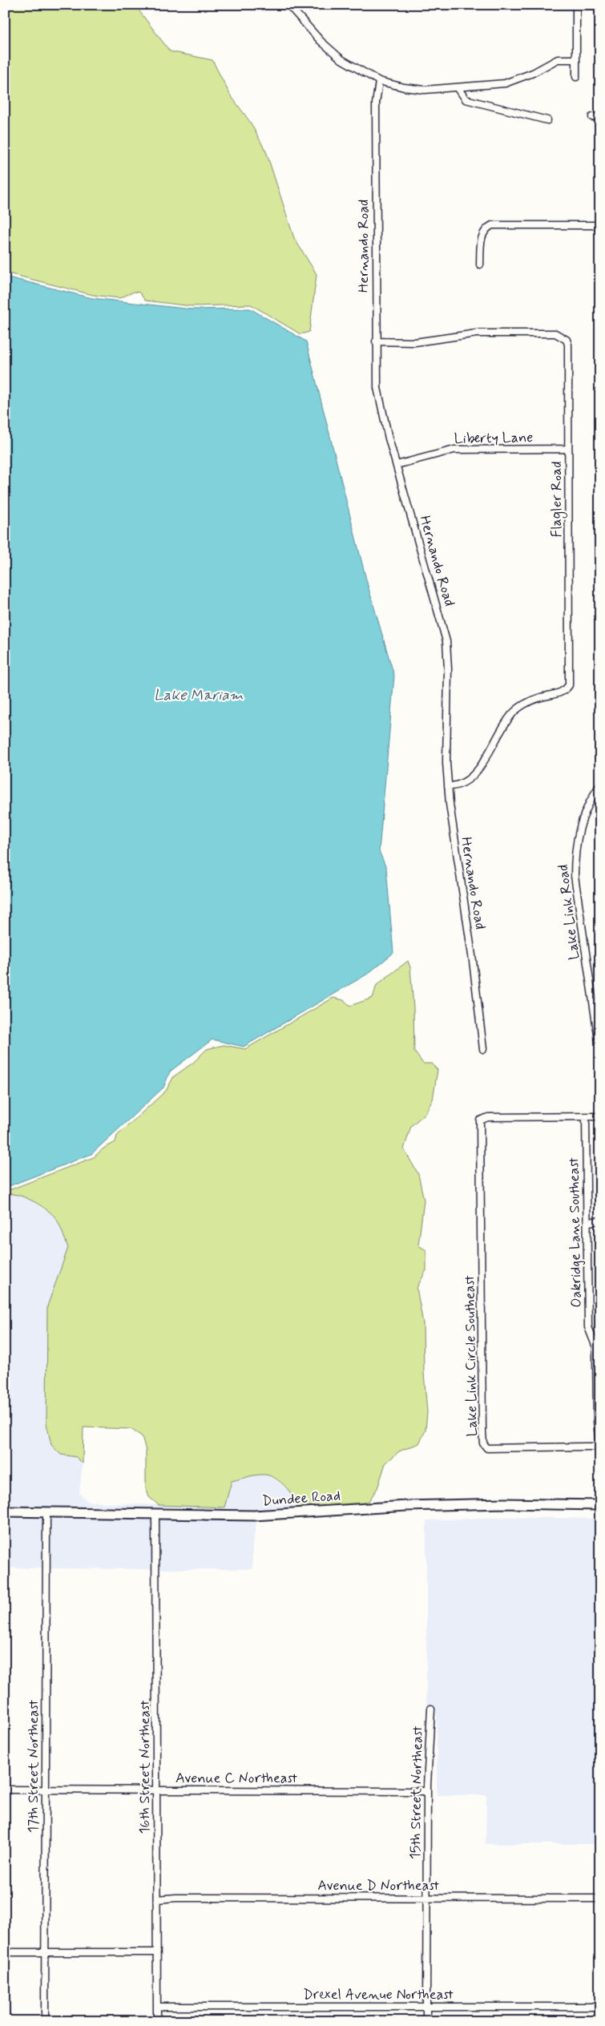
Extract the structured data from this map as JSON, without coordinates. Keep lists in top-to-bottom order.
{
  "streets": {
    "main road": ["Dundee Road"],
    "street": [
      "Hernando Road",
      "Liberty Lane",
      "Flagler Road",
      "Lake Link Road",
      "Oakridge Lane Southeast",
      "Lake Link Circle Southeast",
      "17th Street Northeast",
      "16th Street Northeast",
      "Avenue C Northeast",
      "15th Street Northeast",
      "Avenue D Northeast",
      "Drexel Avenue Northeast"
    ]
  },
  "crossings": [
    ["Hernando Road", "Liberty Lane"],
    ["Hernando Road", "Flagler Road"],
    ["Liberty Lane", "Flagler Road"],
    ["Oakridge Lane Southeast", "Lake Link Circle Southeast"],
    ["Dundee Road", "17th Street Northeast"],
    ["Dundee Road", "16th Street Northeast"],
    ["17th Street Northeast", "Avenue C Northeast"],
    ["16th Street Northeast", "Avenue C Northeast"],
    ["16th Street Northeast", "Avenue D Northeast"],
    ["16th Street Northeast", "Drexel Avenue Northeast"],
    ["Avenue C Northeast", "15th Street Northeast"],
    ["15th Street Northeast", "Avenue D Northeast"],
    ["15th Street Northeast", "Drexel Avenue Northeast"]
  ],
  "water": ["Lake Mariam"]
}
